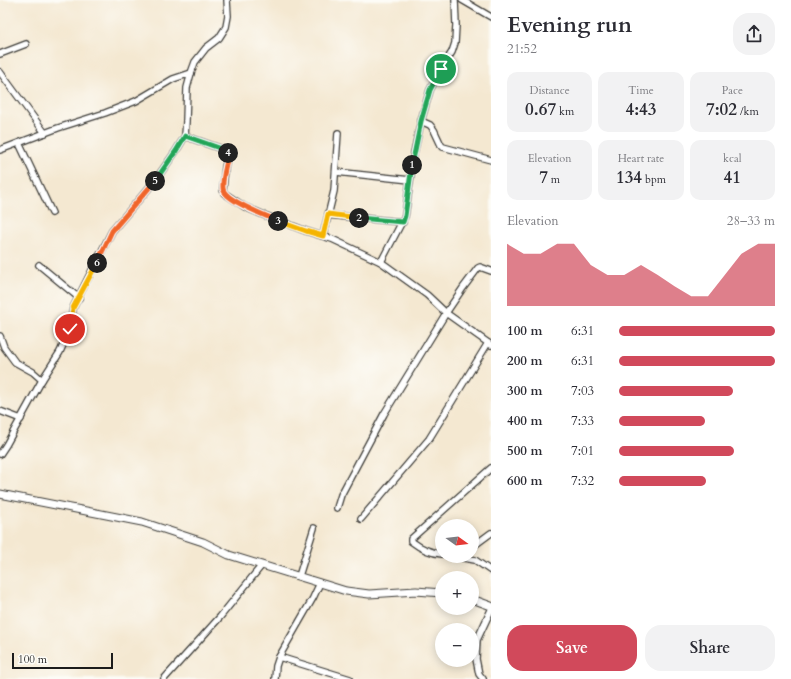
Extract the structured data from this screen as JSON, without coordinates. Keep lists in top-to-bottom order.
{
  "scale_bar": "100 m",
  "north": "right",
  "page": {
    "heading": ["Evening run", "21:52"],
    "stats": [
      ["Distance", "0.67 km"],
      ["Time", "4:43"],
      ["Pace", "7:02 /km"],
      ["Elevation", "7 m"],
      ["Heart rate", "134 bpm"],
      ["kcal", "41"]
    ],
    "pins": [
      "4",
      "1",
      "5",
      "2",
      "3",
      "6"
    ],
    "chart": ["Elevation", "28–33 m"],
    "list": [
      {
        "name": "100 m",
        "note": "6:31"
      },
      {
        "name": "200 m",
        "note": "6:31"
      },
      {
        "name": "300 m",
        "note": "7:03"
      },
      {
        "name": "400 m",
        "note": "7:33"
      },
      {
        "name": "500 m",
        "note": "7:01"
      },
      {
        "name": "600 m",
        "note": "7:32"
      }
    ],
    "map_buttons": ["+", "−"],
    "buttons": ["Save", "Share"],
    "scale": "100 m"
  }
}
